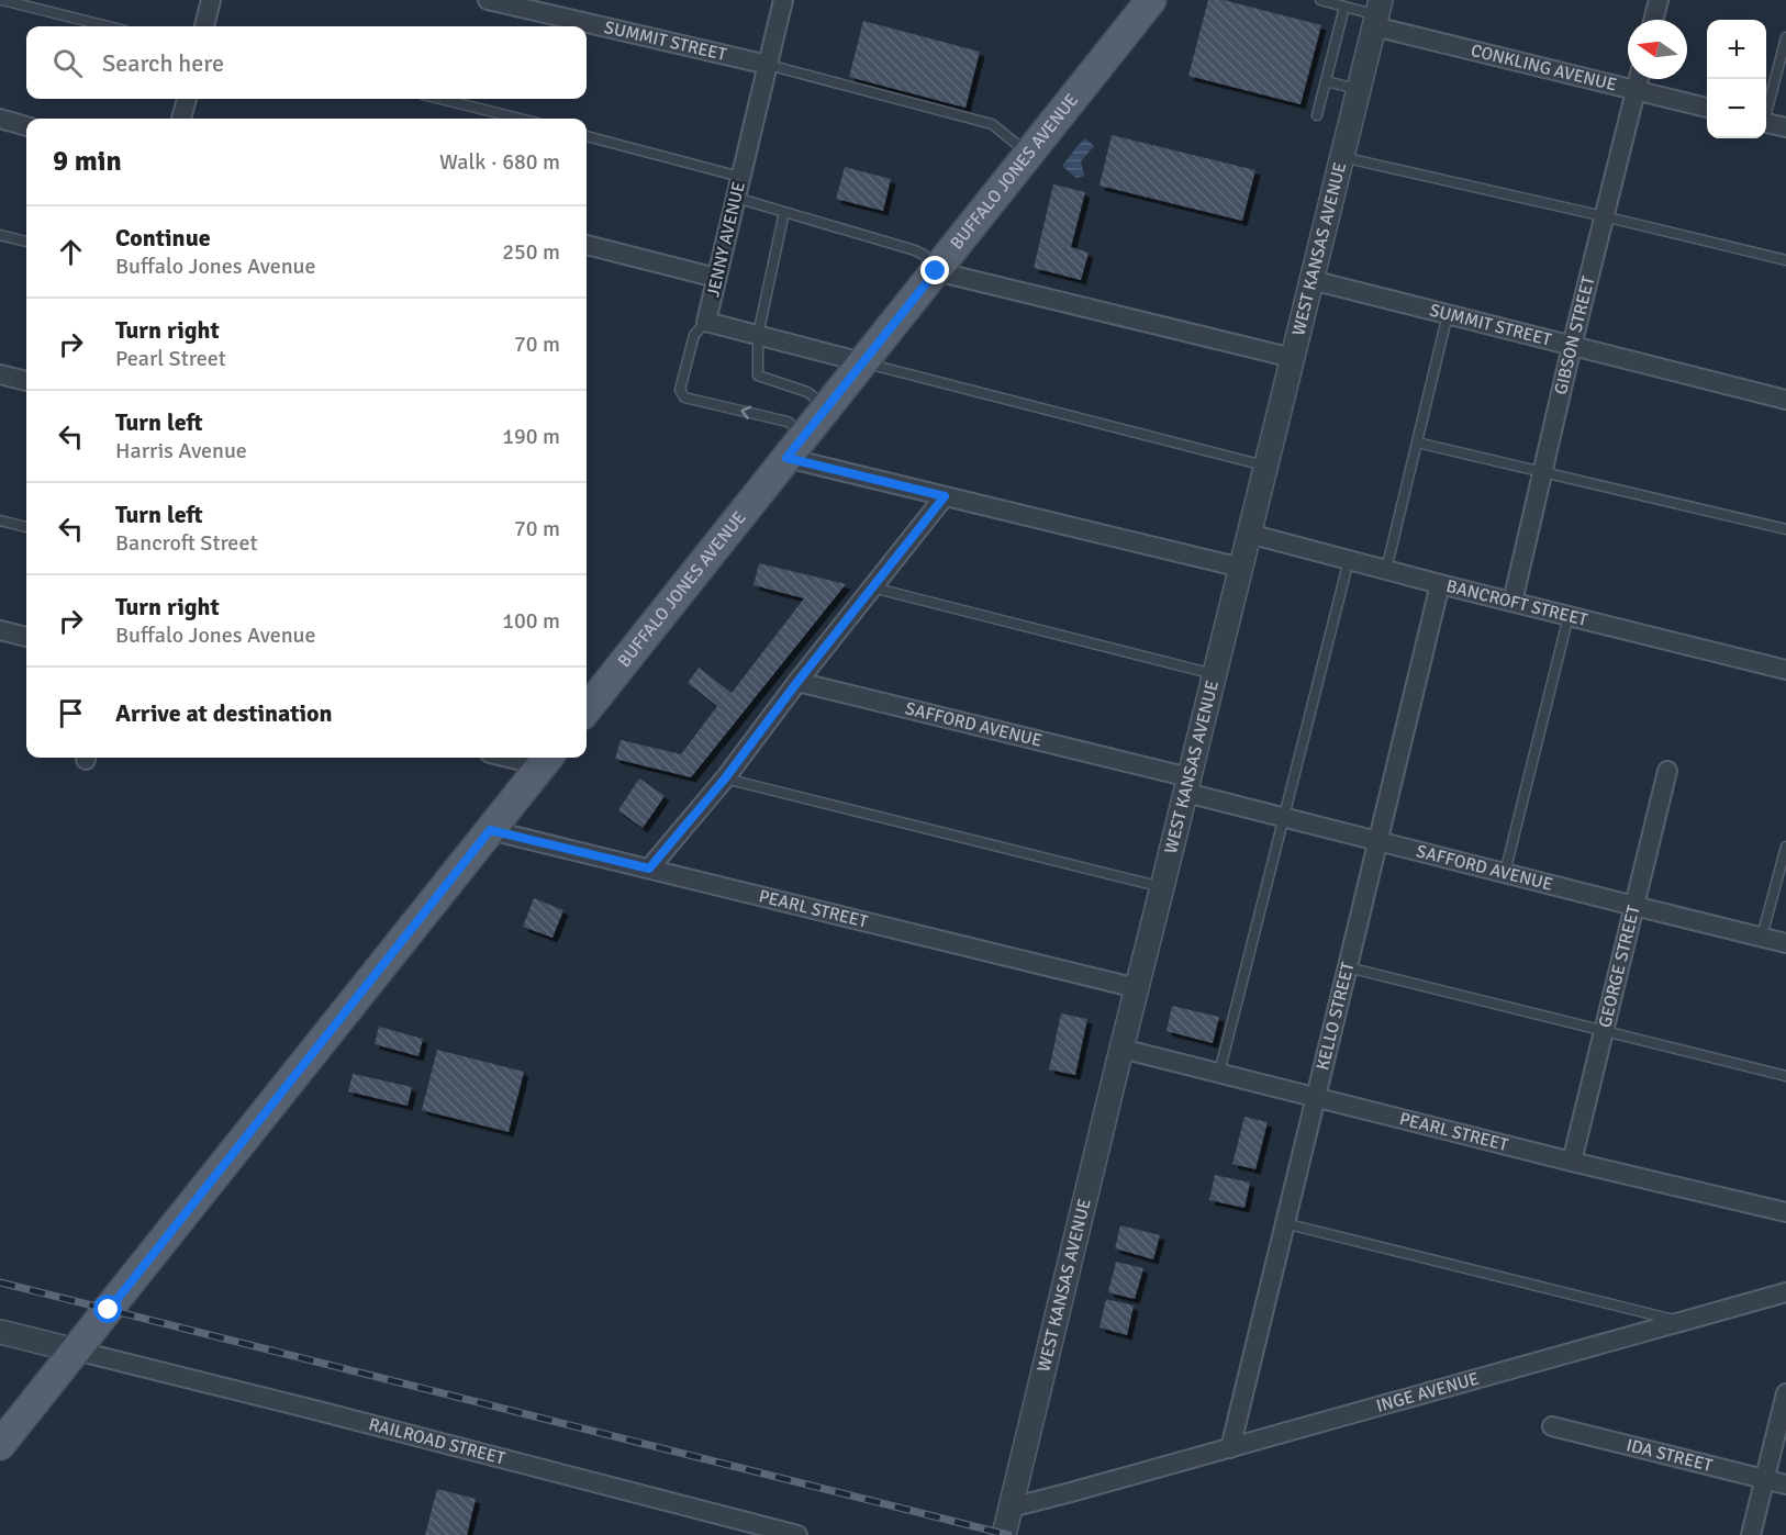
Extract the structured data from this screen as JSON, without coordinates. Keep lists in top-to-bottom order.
{
  "streets": {
    "main road": ["BUFFALO JONES AVENUE"],
    "street": [
      "SUMMIT STREET",
      "CONKLING AVENUE",
      "JENNY AVENUE",
      "WEST KANSAS AVENUE",
      "GIBSON STREET",
      "BANCROFT STREET",
      "SAFFORD AVENUE",
      "PEARL STREET",
      "GEORGE STREET",
      "KELLO STREET",
      "INGE AVENUE",
      "RAILROAD STREET",
      "IDA STREET"
    ]
  },
  "crossings": [
    ["SUMMIT STREET", "JENNY AVENUE"],
    ["SUMMIT STREET", "WEST KANSAS AVENUE"],
    ["SUMMIT STREET", "GIBSON STREET"],
    ["CONKLING AVENUE", "WEST KANSAS AVENUE"],
    ["CONKLING AVENUE", "GIBSON STREET"],
    ["BUFFALO JONES AVENUE", "JENNY AVENUE"],
    ["WEST KANSAS AVENUE", "BANCROFT STREET"],
    ["WEST KANSAS AVENUE", "SAFFORD AVENUE"],
    ["WEST KANSAS AVENUE", "PEARL STREET"],
    ["WEST KANSAS AVENUE", "INGE AVENUE"],
    ["GIBSON STREET", "BANCROFT STREET"],
    ["BANCROFT STREET", "KELLO STREET"],
    ["SAFFORD AVENUE", "GEORGE STREET"],
    ["SAFFORD AVENUE", "KELLO STREET"],
    ["PEARL STREET", "GEORGE STREET"],
    ["PEARL STREET", "KELLO STREET"],
    ["KELLO STREET", "INGE AVENUE"]
  ],
  "north": "left",
  "page": {
    "map_buttons": ["+", "−"],
    "search": "Search here",
    "heading": ["9 min", "Walk · 680 m"],
    "list": [
      ["Continue", "Buffalo Jones Avenue", "250 m"],
      ["Turn right", "Pearl Street", "70 m"],
      ["Turn left", "Harris Avenue", "190 m"],
      ["Turn left", "Bancroft Street", "70 m"],
      ["Turn right", "Buffalo Jones Avenue", "100 m"],
      "Arrive at destination"
    ]
  }
}
